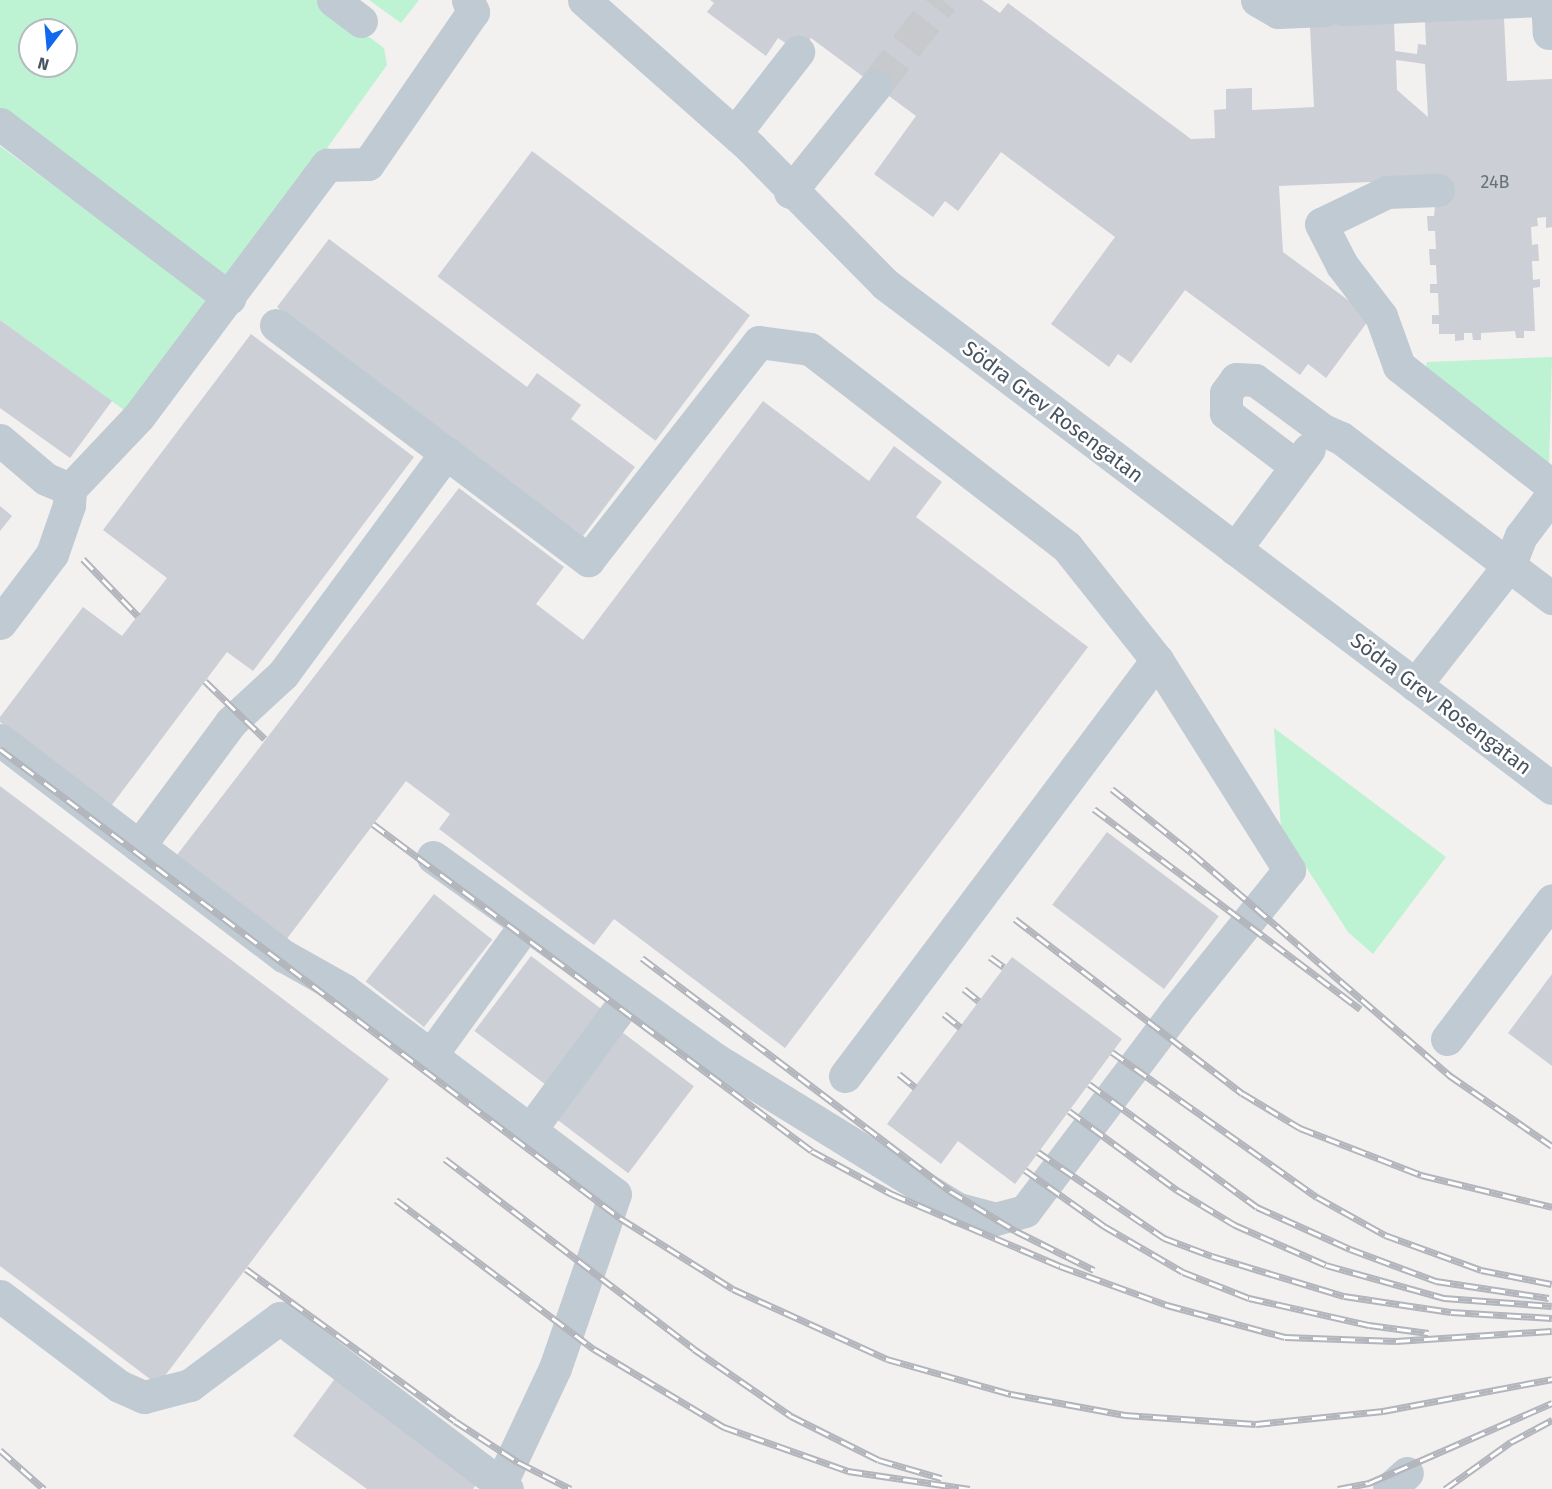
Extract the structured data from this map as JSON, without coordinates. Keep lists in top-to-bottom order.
{
  "streets": {
    "street": ["Södra Grev Rosengatan"]
  },
  "house_numbers": ["24B"],
  "north": "bottom"
}
